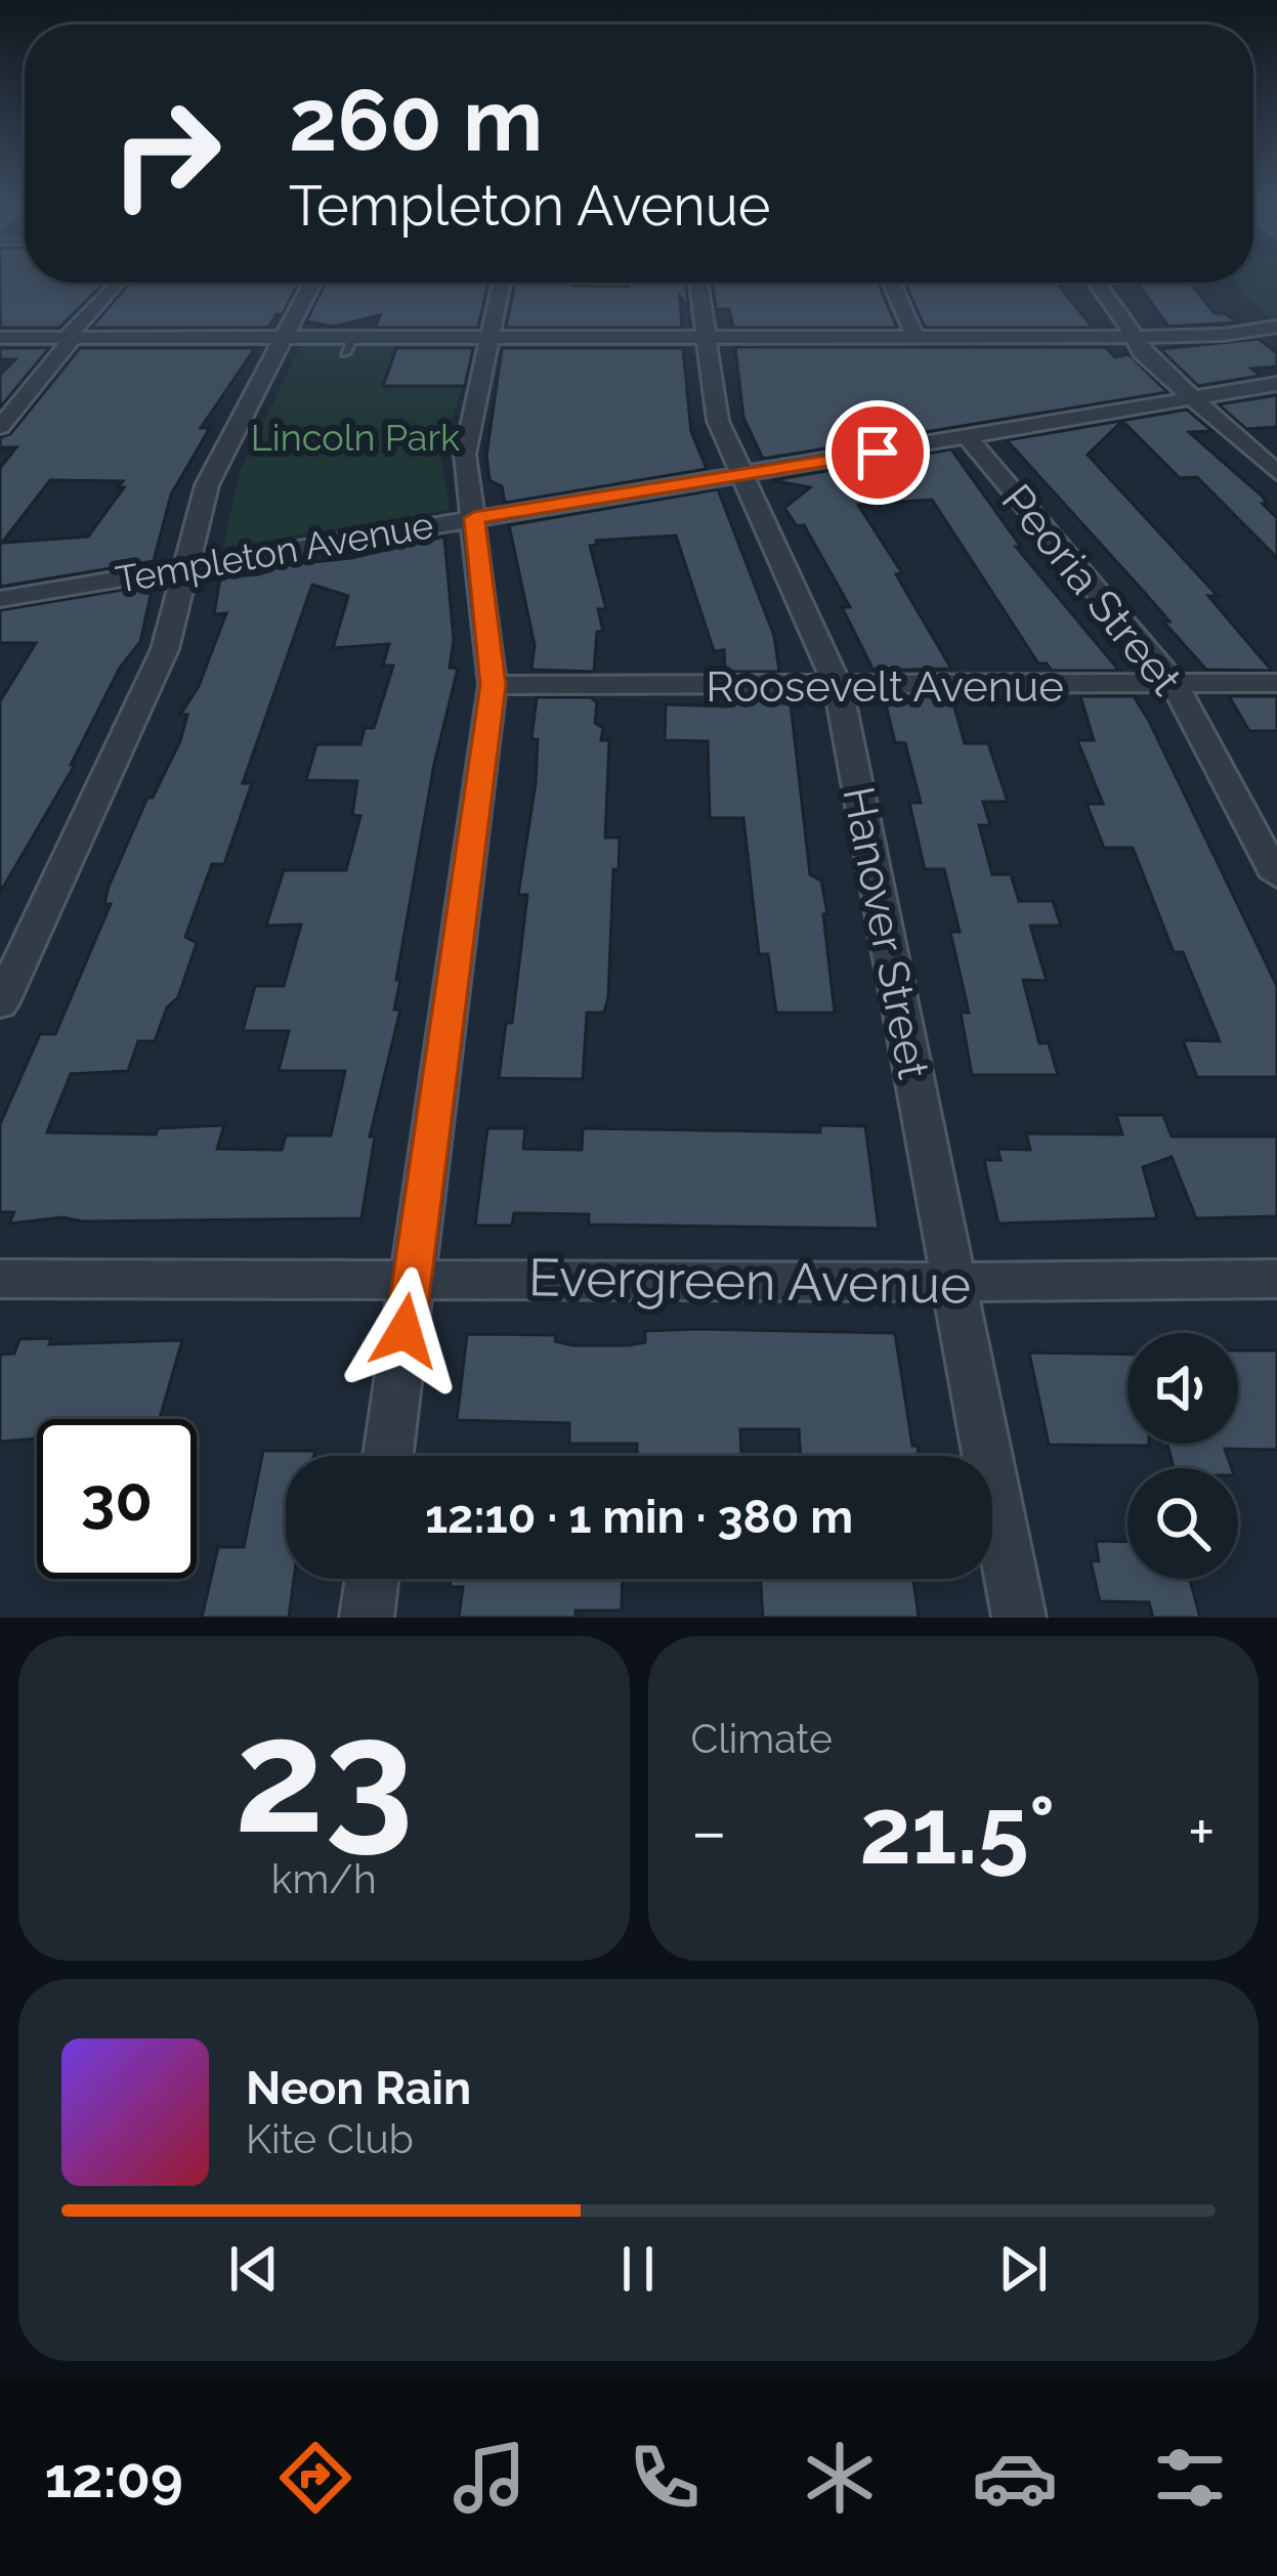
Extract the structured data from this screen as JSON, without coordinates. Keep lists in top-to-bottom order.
{
  "streets": {
    "street": [
      "Templeton Avenue",
      "Peoria Street",
      "Roosevelt Avenue",
      "Hanover Street",
      "Evergreen Avenue"
    ]
  },
  "crossings": [
    ["Templeton Avenue", "Peoria Street"],
    ["Templeton Avenue", "Hanover Street"],
    ["Peoria Street", "Roosevelt Avenue"],
    ["Roosevelt Avenue", "Hanover Street"],
    ["Hanover Street", "Evergreen Avenue"]
  ],
  "parks": ["Lincoln Park"],
  "page": {
    "turn": ["260 m", "Templeton Avenue"],
    "limit": "30",
    "trip": "12:10 · 1 min · 380 m",
    "tile": [
      ["23", "km/h"],
      "Climate"
    ],
    "heat": ["−", "21.5°", "+"],
    "song": ["Neon Rain", "Kite Club"],
    "tabs": "12:09"
  }
}
